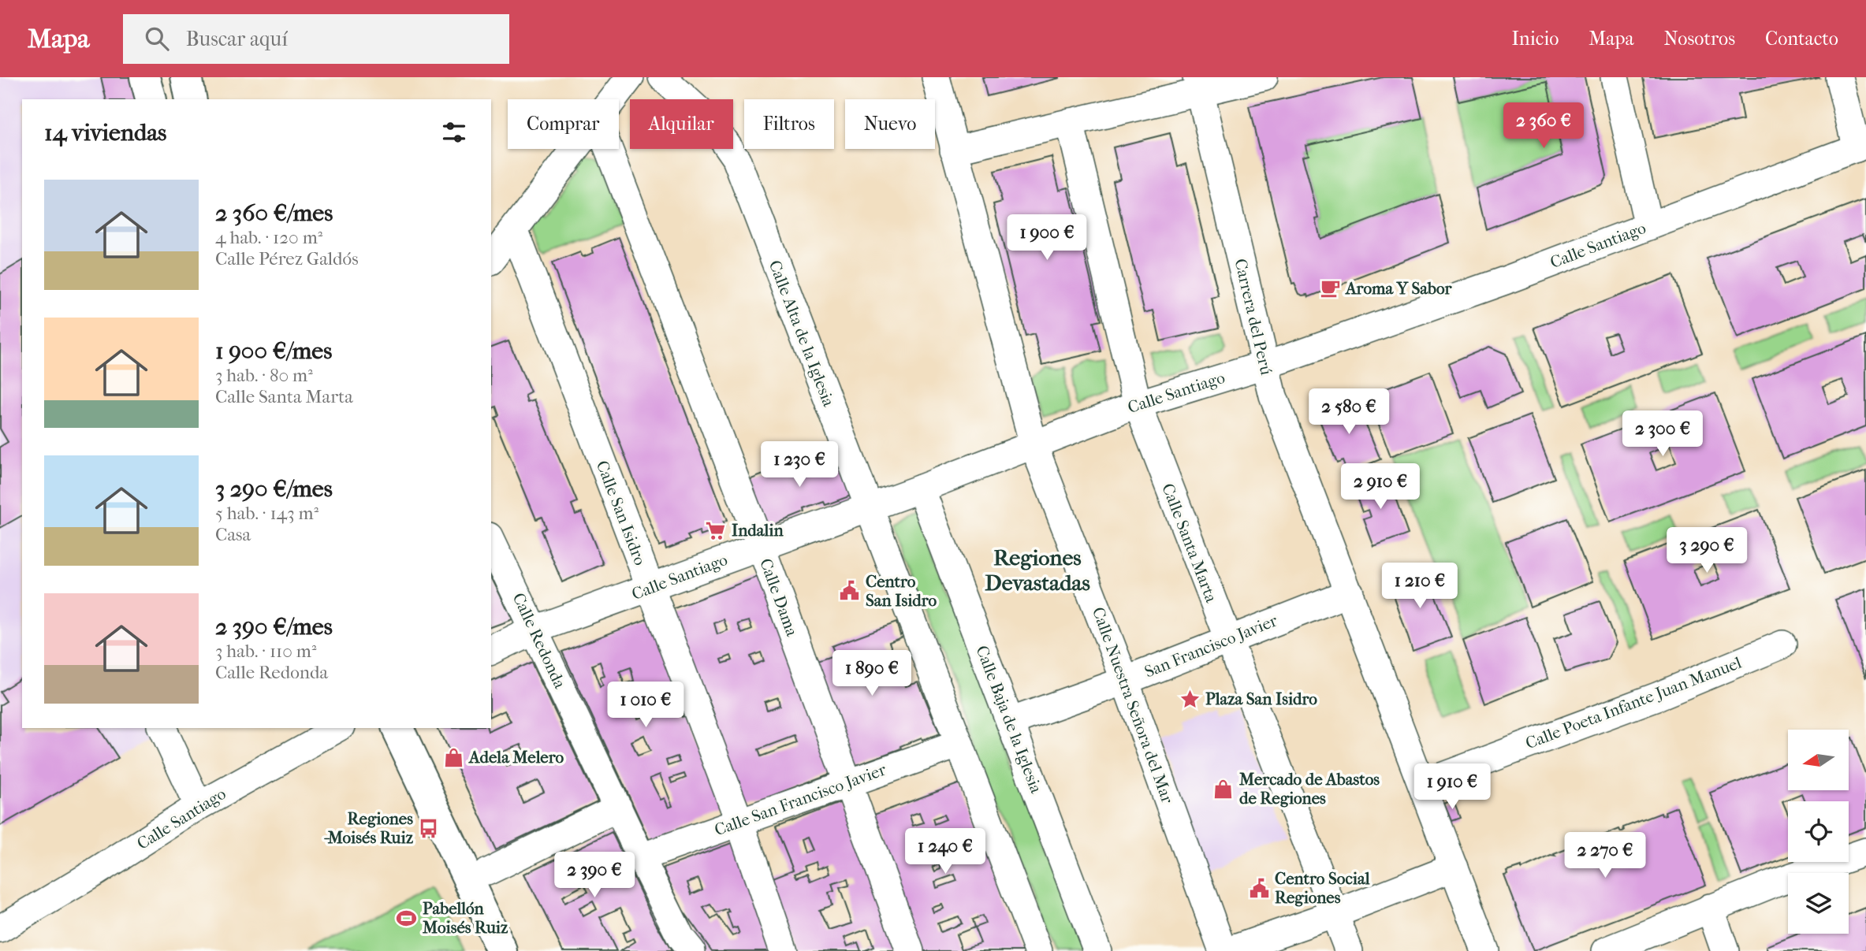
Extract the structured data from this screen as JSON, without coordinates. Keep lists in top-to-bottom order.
{
  "streets": {
    "street": [
      "Calle Santiago",
      "Carrera del Perú",
      "Calle Alta de la Iglesia",
      "Calle San Isidro",
      "Calle Santa Marta",
      "Calle Dama",
      "Calle Redonda",
      "San Francisco Javier",
      "Calle Poeta Infante Juan Manuel",
      "Calle Nuestra Señora del Mar",
      "Calle Baja de la Iglesia",
      "Calle San Francisco Javier"
    ]
  },
  "crossings": [
    ["Calle Santiago", "Carrera del Perú"],
    ["Calle Santiago", "Calle Alta de la Iglesia"],
    ["Calle Santiago", "Calle San Isidro"],
    ["Calle Santiago", "Calle Santa Marta"],
    ["Calle Santiago", "Calle Dama"],
    ["Calle Santiago", "Calle Redonda"],
    ["Calle Santiago", "Calle Nuestra Señora del Mar"],
    ["Calle Santiago", "Calle Baja de la Iglesia"],
    ["Carrera del Perú", "San Francisco Javier"],
    ["Carrera del Perú", "Calle Poeta Infante Juan Manuel"],
    ["Calle Alta de la Iglesia", "Calle San Francisco Javier"],
    ["Calle San Isidro", "Calle San Francisco Javier"],
    ["Calle Santa Marta", "San Francisco Javier"],
    ["Calle Dama", "Calle San Francisco Javier"],
    ["Calle Redonda", "Calle San Francisco Javier"],
    ["San Francisco Javier", "Calle Nuestra Señora del Mar"],
    ["San Francisco Javier", "Calle Baja de la Iglesia"]
  ],
  "districts": ["Regiones Devastadas"],
  "places": {
    "cafe": ["Aroma Y Sabor"],
    "supermarket": ["Indalin"],
    "public building": ["Centro San Isidro", "Centro Social Regiones"],
    "place": ["Plaza San Isidro"],
    "shop": ["Adela Melero", "Mercado de Abastos de Regiones"],
    "bus stop": ["Regiones -Moisés Ruiz"],
    "sports": ["Pabellón Moisés Ruiz"]
  },
  "north": "left",
  "page": {
    "header": "Mapa",
    "search": "Buscar aquí",
    "nav": [
      "Inicio",
      "Mapa",
      "Nosotros",
      "Contacto"
    ],
    "chip": [
      "Comprar",
      "Alquilar",
      "Filtros",
      "Nuevo"
    ],
    "heading": "14 viviendas",
    "price": [
      "2 360 €",
      "1 900 €",
      "2 580 €",
      "2 300 €",
      "1 230 €",
      "2 910 €",
      "3 290 €",
      "1 210 €",
      "1 890 €",
      "1 010 €",
      "1 910 €",
      "1 240 €",
      "2 270 €",
      "2 390 €"
    ],
    "list": [
      {
        "name": "2 360 €/mes",
        "note": "4 hab. · 120 m² · Calle Pérez Galdós"
      },
      {
        "name": "1 900 €/mes",
        "note": "3 hab. · 80 m² · Calle Santa Marta"
      },
      {
        "name": "3 290 €/mes",
        "note": "5 hab. · 143 m² · Casa"
      },
      {
        "name": "2 390 €/mes",
        "note": "3 hab. · 110 m² · Calle Redonda"
      }
    ]
  }
}
